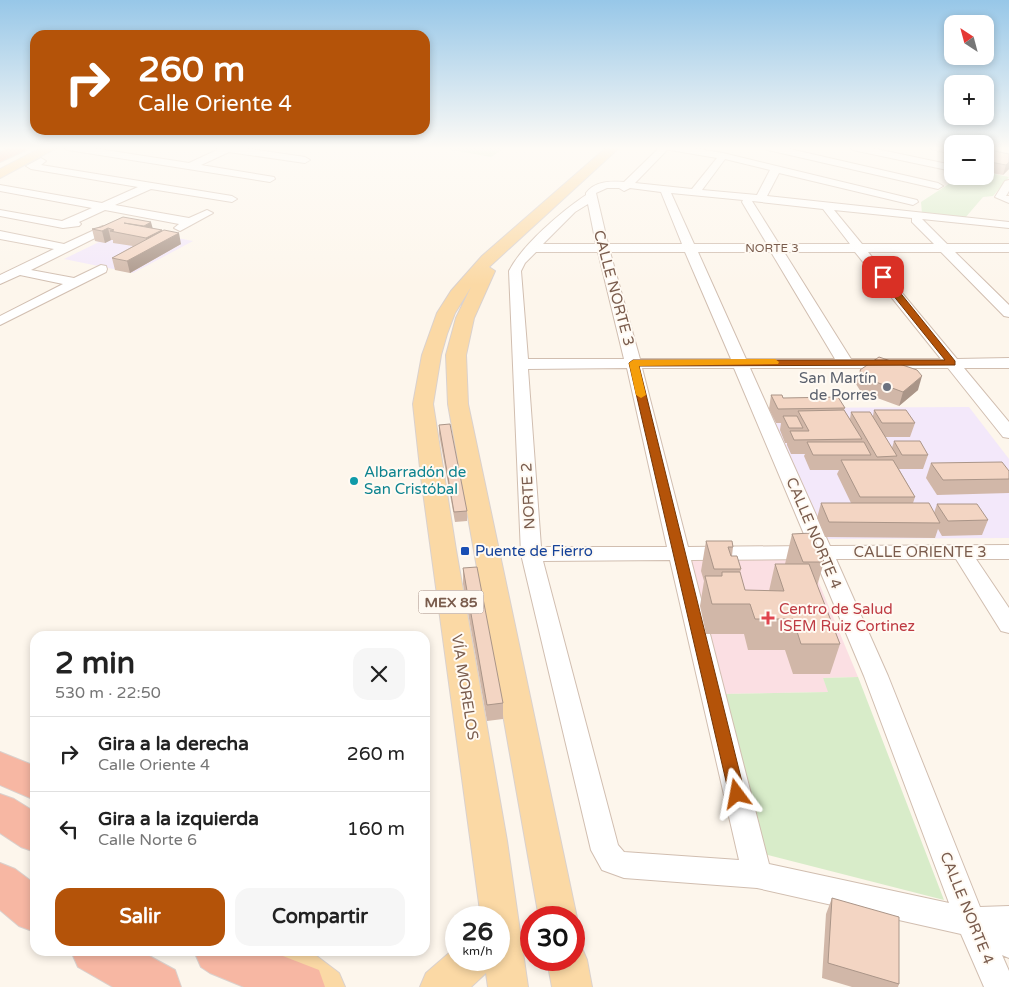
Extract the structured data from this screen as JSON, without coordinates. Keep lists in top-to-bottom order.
{
  "streets": {
    "main road": ["MEX 85", "VÍA MORELOS"],
    "street": [
      "NORTE 3",
      "CALLE NORTE 3",
      "NORTE 2",
      "CALLE NORTE 4",
      "CALLE ORIENTE 3"
    ]
  },
  "crossings": [
    ["NORTE 3", "CALLE NORTE 3"],
    ["NORTE 3", "NORTE 2"],
    ["NORTE 3", "CALLE NORTE 4"],
    ["CALLE NORTE 3", "NORTE 2"],
    ["CALLE NORTE 3", "CALLE ORIENTE 3"],
    ["NORTE 2", "CALLE ORIENTE 3"],
    ["CALLE NORTE 4", "CALLE ORIENTE 3"],
    ["MEX 85", "VÍA MORELOS"]
  ],
  "places": {
    "other": ["San Martín de Porres", "Albarradón de San Cristóbal"],
    "transit": ["Puente de Fierro"],
    "health": ["Centro de Salud ISEM Ruiz Cortinez"]
  },
  "north": "top left",
  "page": {
    "map_buttons": ["+", "−"],
    "turn": ["260 m", "Calle Oriente 4"],
    "heading": ["2 min", "530 m · 22:50"],
    "list": [
      {
        "name": "Gira a la derecha",
        "note": "Calle Oriente 4",
        "value": "260 m"
      },
      {
        "name": "Gira a la izquierda",
        "note": "Calle Norte 6",
        "value": "160 m"
      }
    ],
    "buttons": ["Salir", "Compartir"],
    "speed": "26 km/h",
    "limit": "30"
  }
}
